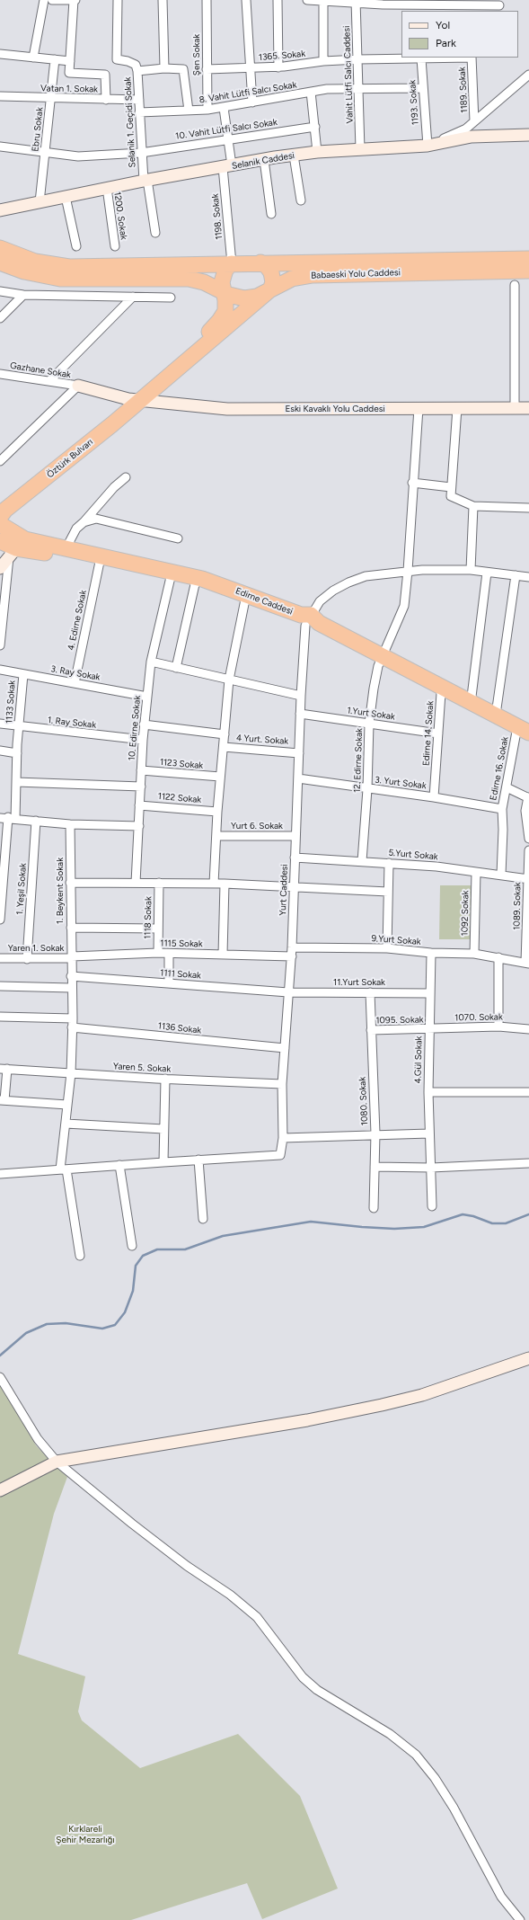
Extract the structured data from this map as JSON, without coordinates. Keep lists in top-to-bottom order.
{
  "streets": {
    "highway": ["Babaeski Yolu Caddesi", "Öztürk Bulvarı", "Edirne Caddesi"],
    "street": [
      "Şen Sokak",
      "1365. Sokak",
      "Vahit Lütfi Salcı Caddesi",
      "Vatan 1. Sokak",
      "1189. Sokak",
      "8. Vahit Lütfi Salcı Sokak",
      "1193. Sokak",
      "Selanik 1. Geçidi Sokak",
      "Ebru Sokak",
      "10. Vahit Lütfi Salcı Sokak",
      "Selanik Caddesi",
      "1200. Sokak",
      "1198. Sokak",
      "Gazhane Sokak",
      "Eski Kavaklı Yolu Caddesi",
      "4. Edirne Sokak",
      "3. Ray Sokak",
      "1133 Sokak",
      "1.Yurt Sokak",
      "1. Ray Sokak",
      "10. Edirne Sokak",
      "Edirne 14. Sokak",
      "4 Yurt. Sokak",
      "12. Edirne Sokak",
      "1123 Sokak",
      "Edirne 16. Sokak",
      "3. Yurt Sokak",
      "1122 Sokak",
      "Yurt 6. Sokak",
      "5.Yurt Sokak",
      "1. Yeşil Sokak",
      "Yurt Caddesi",
      "1. Beykent Sokak",
      "1089. Sokak",
      "1092 Sokak",
      "1118 Sokak",
      "9.Yurt Sokak",
      "1115 Sokak",
      "Yaren 1. Sokak",
      "1111 Sokak",
      "11.Yurt Sokak",
      "1070. Sokak",
      "1095. Sokak",
      "1136 Sokak",
      "4.Gül Sokak",
      "Yaren 5. Sokak",
      "1080. Sokak"
    ]
  },
  "crossings": [
    ["Şen Sokak", "1365. Sokak"],
    ["Şen Sokak", "8. Vahit Lütfi Salcı Sokak"],
    ["1365. Sokak", "Vahit Lütfi Salcı Caddesi"],
    ["1365. Sokak", "1193. Sokak"],
    ["Vahit Lütfi Salcı Caddesi", "8. Vahit Lütfi Salcı Sokak"],
    ["Vahit Lütfi Salcı Caddesi", "Selanik Caddesi"],
    ["Vatan 1. Sokak", "Selanik 1. Geçidi Sokak"],
    ["Vatan 1. Sokak", "Ebru Sokak"],
    ["8. Vahit Lütfi Salcı Sokak", "1193. Sokak"],
    ["8. Vahit Lütfi Salcı Sokak", "Selanik 1. Geçidi Sokak"],
    ["8. Vahit Lütfi Salcı Sokak", "1198. Sokak"],
    ["1193. Sokak", "Selanik Caddesi"],
    ["Selanik 1. Geçidi Sokak", "10. Vahit Lütfi Salcı Sokak"],
    ["Selanik 1. Geçidi Sokak", "Selanik Caddesi"],
    ["Ebru Sokak", "10. Vahit Lütfi Salcı Sokak"],
    ["Ebru Sokak", "Selanik Caddesi"],
    ["10. Vahit Lütfi Salcı Sokak", "1198. Sokak"],
    ["Selanik Caddesi", "1200. Sokak"],
    ["Selanik Caddesi", "1198. Sokak"],
    ["1198. Sokak", "Babaeski Yolu Caddesi"],
    ["1198. Sokak", "Öztürk Bulvarı"],
    ["Babaeski Yolu Caddesi", "Öztürk Bulvarı"],
    ["Gazhane Sokak", "Eski Kavaklı Yolu Caddesi"],
    ["Eski Kavaklı Yolu Caddesi", "Öztürk Bulvarı"],
    ["Eski Kavaklı Yolu Caddesi", "12. Edirne Sokak"],
    ["Öztürk Bulvarı", "Edirne Caddesi"],
    ["Edirne Caddesi", "4. Edirne Sokak"],
    ["Edirne Caddesi", "10. Edirne Sokak"],
    ["Edirne Caddesi", "Edirne 14. Sokak"],
    ["Edirne Caddesi", "12. Edirne Sokak"],
    ["Edirne Caddesi", "Edirne 16. Sokak"],
    ["Edirne Caddesi", "Yurt Caddesi"],
    ["4. Edirne Sokak", "3. Ray Sokak"],
    ["3. Ray Sokak", "1133 Sokak"],
    ["3. Ray Sokak", "10. Edirne Sokak"],
    ["1133 Sokak", "1. Ray Sokak"],
    ["1.Yurt Sokak", "Edirne 14. Sokak"],
    ["1.Yurt Sokak", "12. Edirne Sokak"],
    ["1.Yurt Sokak", "Yurt Caddesi"],
    ["1. Ray Sokak", "10. Edirne Sokak"],
    ["10. Edirne Sokak", "1123 Sokak"],
    ["10. Edirne Sokak", "1122 Sokak"],
    ["Edirne 14. Sokak", "3. Yurt Sokak"],
    ["4 Yurt. Sokak", "Yurt Caddesi"],
    ["12. Edirne Sokak", "3. Yurt Sokak"],
    ["12. Edirne Sokak", "5.Yurt Sokak"],
    ["Edirne 16. Sokak", "3. Yurt Sokak"],
    ["Edirne 16. Sokak", "5.Yurt Sokak"],
    ["3. Yurt Sokak", "Yurt Caddesi"],
    ["Yurt 6. Sokak", "Yurt Caddesi"],
    ["5.Yurt Sokak", "Yurt Caddesi"],
    ["5.Yurt Sokak", "1089. Sokak"],
    ["5.Yurt Sokak", "1092 Sokak"],
    ["1. Yeşil Sokak", "Yaren 1. Sokak"],
    ["Yurt Caddesi", "9.Yurt Sokak"],
    ["Yurt Caddesi", "1115 Sokak"],
    ["Yurt Caddesi", "1111 Sokak"],
    ["Yurt Caddesi", "11.Yurt Sokak"],
    ["Yurt Caddesi", "1136 Sokak"],
    ["Yurt Caddesi", "Yaren 5. Sokak"],
    ["1. Beykent Sokak", "1115 Sokak"],
    ["1. Beykent Sokak", "Yaren 1. Sokak"],
    ["1. Beykent Sokak", "1111 Sokak"],
    ["1. Beykent Sokak", "1136 Sokak"],
    ["1. Beykent Sokak", "Yaren 5. Sokak"],
    ["1089. Sokak", "9.Yurt Sokak"],
    ["1092 Sokak", "9.Yurt Sokak"],
    ["1118 Sokak", "1115 Sokak"],
    ["9.Yurt Sokak", "4.Gül Sokak"],
    ["1115 Sokak", "Yaren 1. Sokak"],
    ["1111 Sokak", "11.Yurt Sokak"],
    ["11.Yurt Sokak", "4.Gül Sokak"],
    ["11.Yurt Sokak", "1080. Sokak"],
    ["1070. Sokak", "1095. Sokak"],
    ["1070. Sokak", "4.Gül Sokak"],
    ["1095. Sokak", "4.Gül Sokak"],
    ["1095. Sokak", "1080. Sokak"]
  ],
  "parks": ["Kırklareli Şehir Mezarlığı"],
  "legend": ["Yol", "Park"]
}
